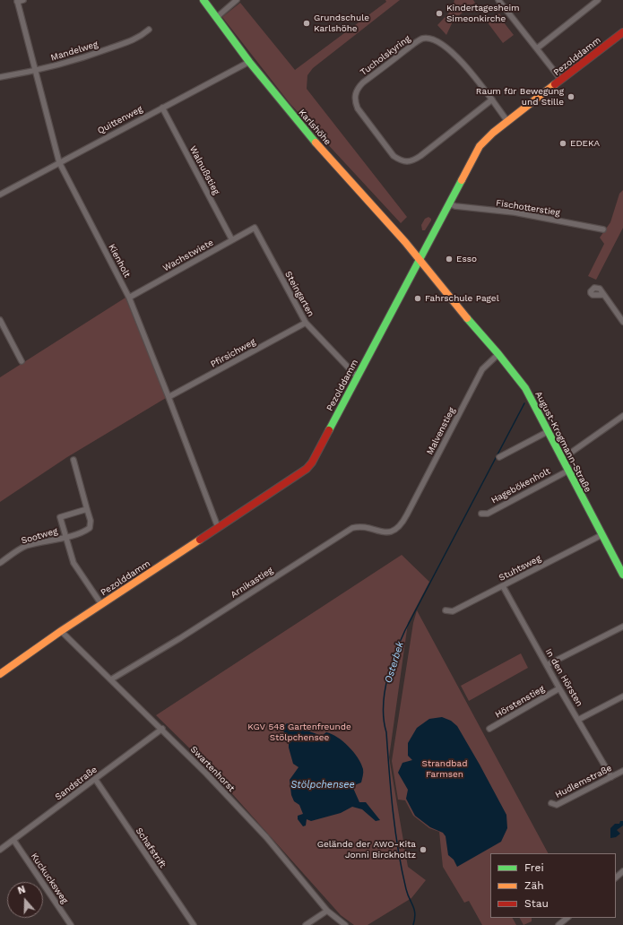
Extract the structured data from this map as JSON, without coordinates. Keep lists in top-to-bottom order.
{
  "streets": {
    "street": [
      "Mandelweg",
      "Tucholskyring",
      "Pezolddamm",
      "Quittenweg",
      "Karlshöhe",
      "Walnußstieg",
      "Fischotterstieg",
      "Wachstwiete",
      "Kienholt",
      "Steingarten",
      "Pfirsichweg",
      "Malvenstieg",
      "August-Krogmann-Straße",
      "Hagebökenholt",
      "Sootweg",
      "Stuhtsweg",
      "Arnikastieg",
      "In den Hörsten",
      "Hörstenstieg",
      "Swartenhorst",
      "Hudlemstraße",
      "Sandstraße",
      "Schafstrift",
      "Kuckucksweg"
    ]
  },
  "crossings": [
    ["Mandelweg", "Kienholt"],
    ["Tucholskyring", "Pezolddamm"],
    ["Pezolddamm", "Karlshöhe"],
    ["Pezolddamm", "Fischotterstieg"],
    ["Pezolddamm", "Kienholt"],
    ["Pezolddamm", "Steingarten"],
    ["Pezolddamm", "August-Krogmann-Straße"],
    ["Pezolddamm", "Swartenhorst"],
    ["Quittenweg", "Karlshöhe"],
    ["Quittenweg", "Walnußstieg"],
    ["Quittenweg", "Kienholt"],
    ["Karlshöhe", "August-Krogmann-Straße"],
    ["Walnußstieg", "Wachstwiete"],
    ["Wachstwiete", "Kienholt"],
    ["Wachstwiete", "Steingarten"],
    ["Kienholt", "Pfirsichweg"],
    ["Steingarten", "Pfirsichweg"],
    ["Malvenstieg", "August-Krogmann-Straße"],
    ["Malvenstieg", "Arnikastieg"],
    ["August-Krogmann-Straße", "Hagebökenholt"],
    ["August-Krogmann-Straße", "Stuhtsweg"],
    ["Stuhtsweg", "In den Hörsten"],
    ["Arnikastieg", "Swartenhorst"],
    ["In den Hörsten", "Hörstenstieg"],
    ["In den Hörsten", "Hudlemstraße"],
    ["Swartenhorst", "Sandstraße"],
    ["Sandstraße", "Schafstrift"],
    ["Sandstraße", "Kuckucksweg"]
  ],
  "water": ["Osterbek", "Stölpchensee"],
  "parks": ["KGV 548 Gartenfreunde Stölpchensee", "Strandbad Farmsen"],
  "places": [
    "Kindertagesheim Simeonkirche",
    "Grundschule Karlshöhe",
    "Raum für Bewegung und Stille",
    "EDEKA",
    "Esso",
    "Fahrschule Pagel",
    "Gelände der AWO-Kita Jonni Birckholtz"
  ],
  "legend": ["Frei", "Zäh", "Stau"],
  "north": "top"
}
